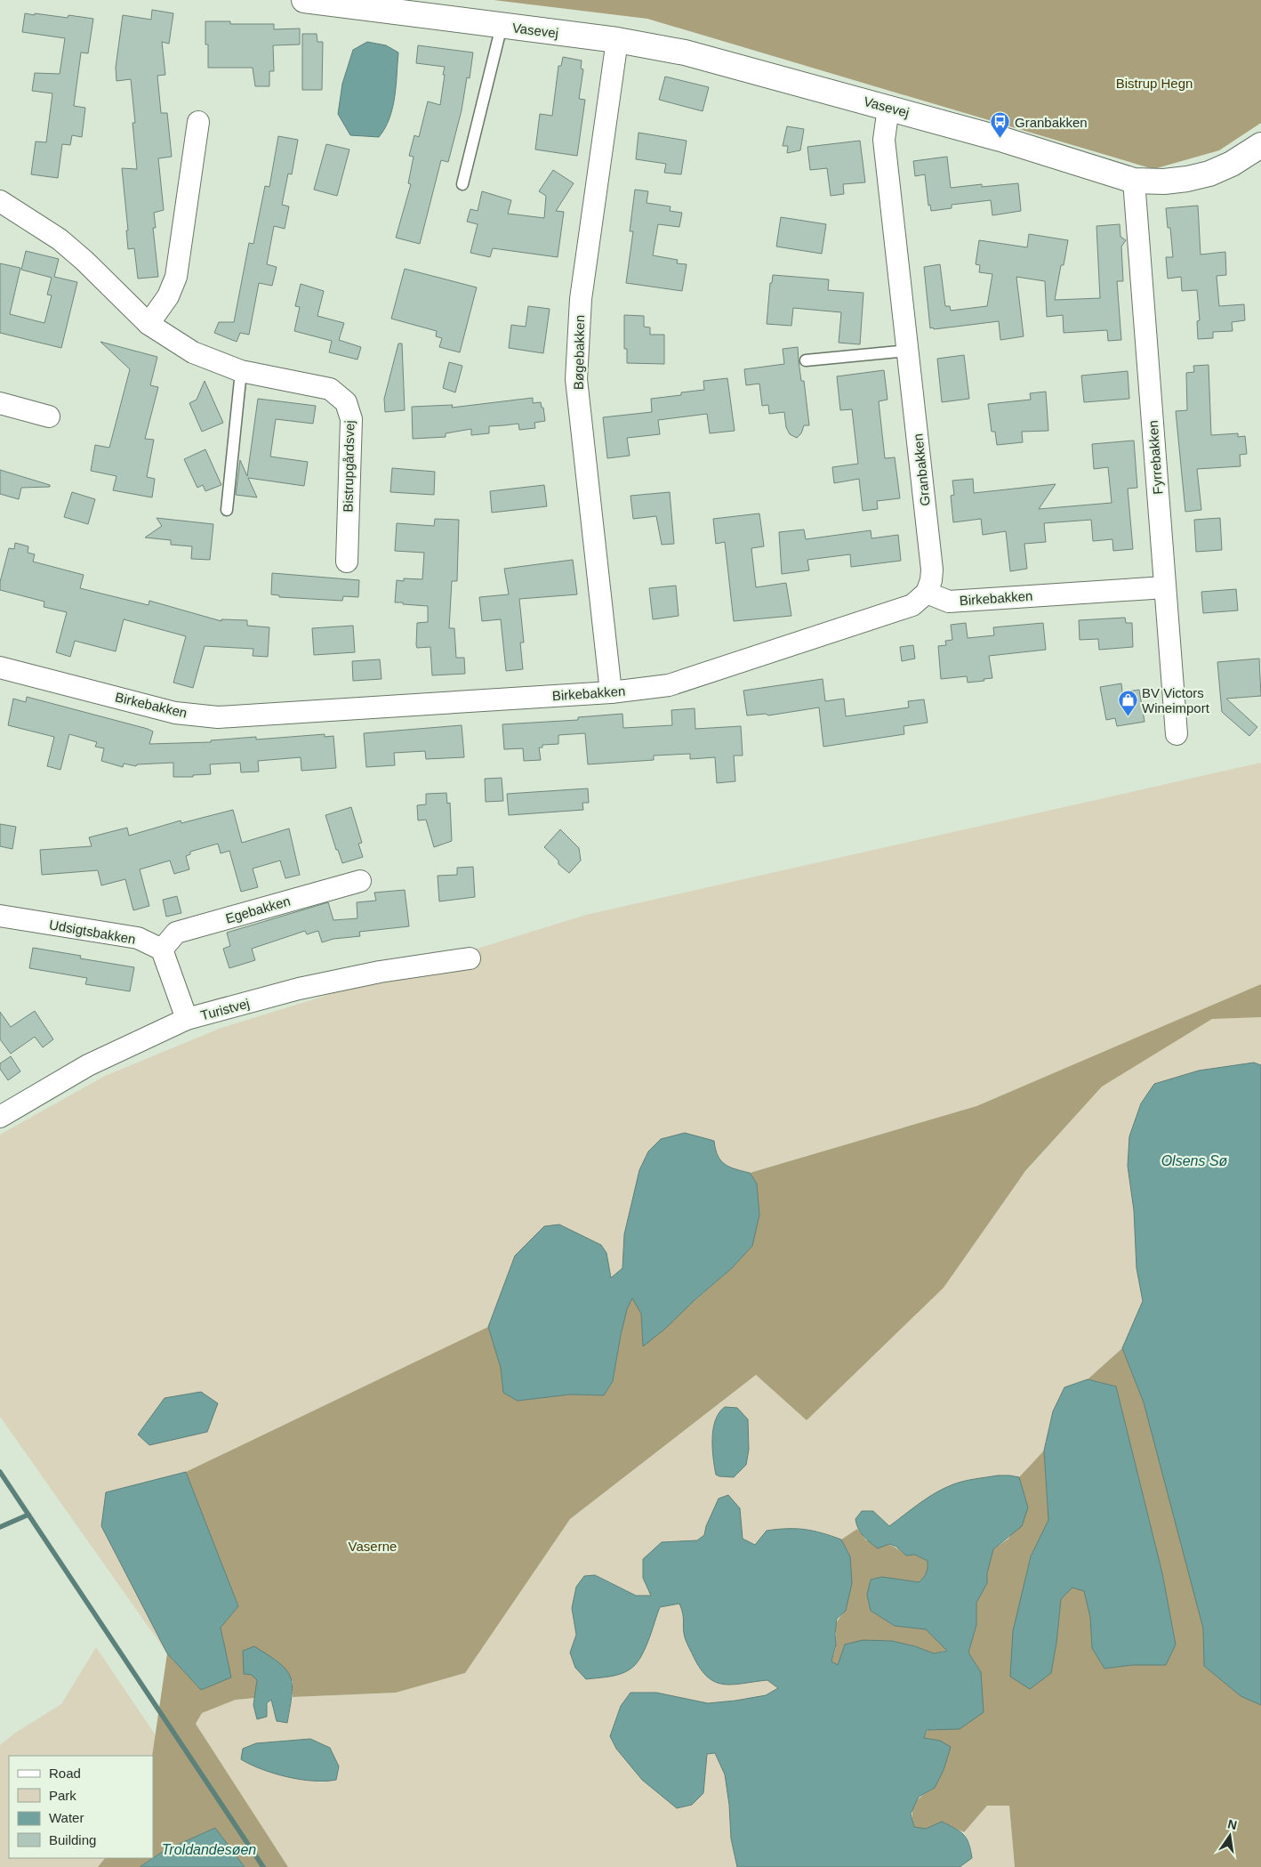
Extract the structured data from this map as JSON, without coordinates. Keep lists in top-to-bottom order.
{
  "streets": {
    "street": [
      "Vasevej",
      "Bøgebakken",
      "Fyrrebakken",
      "Bistrupgårdsvej",
      "Granbakken",
      "Birkebakken",
      "Egebakken",
      "Udsigtsbakken",
      "Turistvej"
    ]
  },
  "crossings": [
    ["Vasevej", "Bøgebakken"],
    ["Vasevej", "Fyrrebakken"],
    ["Vasevej", "Granbakken"],
    ["Bøgebakken", "Birkebakken"],
    ["Fyrrebakken", "Birkebakken"],
    ["Granbakken", "Birkebakken"],
    ["Egebakken", "Udsigtsbakken"]
  ],
  "water": ["Olsens Sø", "Troldandesøen"],
  "parks": ["Bistrup Hegn", "Vaserne"],
  "places": {
    "bus stop": ["Granbakken"],
    "shop": ["BV Victors Wineimport"]
  },
  "legend": [
    "Road",
    "Park",
    "Water",
    "Building"
  ],
  "north": "top"
}
